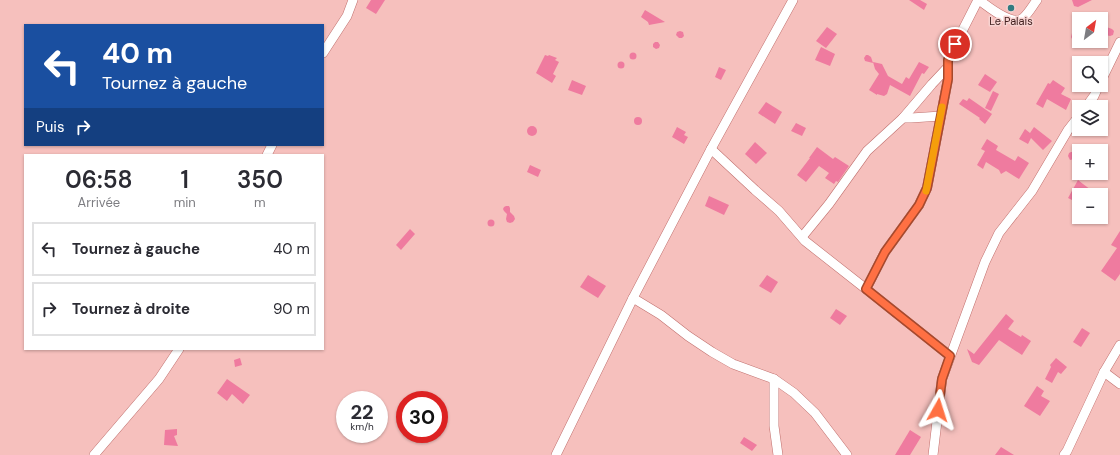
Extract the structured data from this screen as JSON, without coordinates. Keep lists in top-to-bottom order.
{
  "places": ["Le Palais"],
  "north": "top right",
  "page": {
    "map_buttons": ["+", "−"],
    "turn": ["40 m", "Tournez à gauche"],
    "then": "Puis",
    "eta": [
      "06:58",
      "Arrivée",
      "1",
      "min",
      "350",
      "m"
    ],
    "list": [
      {
        "name": "Tournez à gauche",
        "value": "40 m"
      },
      {
        "name": "Tournez à droite",
        "value": "90 m"
      }
    ],
    "speed": "22 km/h",
    "limit": "30"
  }
}
